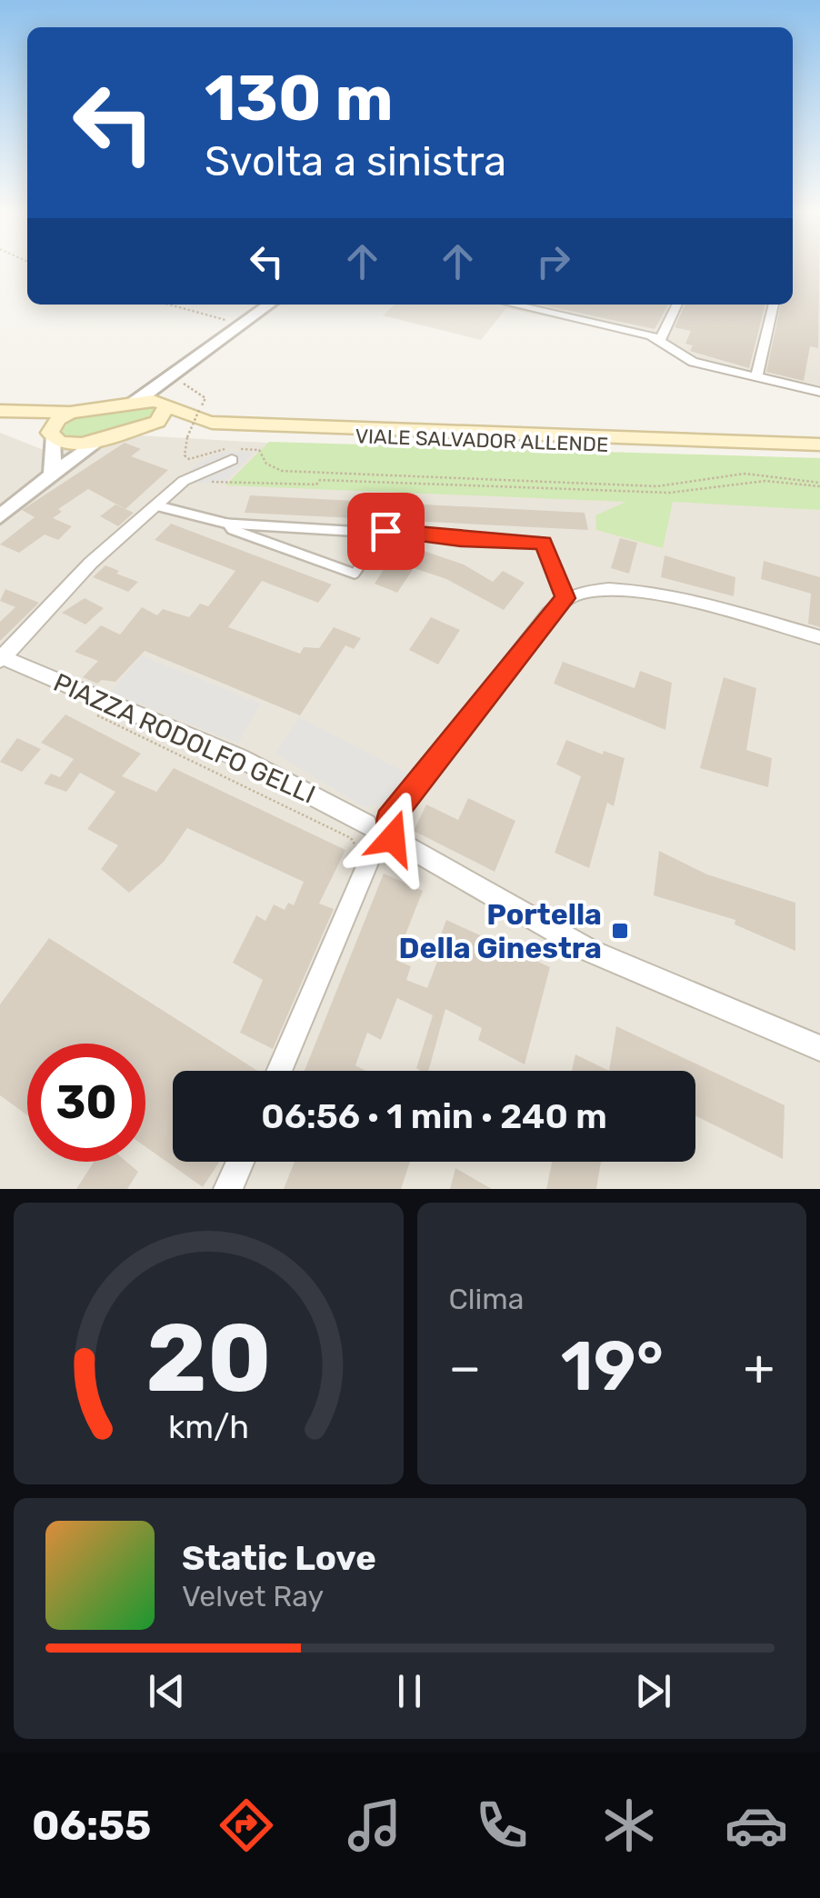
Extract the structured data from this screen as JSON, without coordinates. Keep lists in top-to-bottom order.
{
  "streets": {
    "main road": ["VIALE SALVADOR ALLENDE"],
    "street": ["PIAZZA RODOLFO GELLI"]
  },
  "places": {
    "transit": ["Portella Della Ginestra"]
  },
  "page": {
    "turn": ["130 m", "Svolta a sinistra"],
    "limit": "30",
    "trip": "06:56 · 1 min · 240 m",
    "tile": "Clima",
    "heat": ["−", "19°", "+"],
    "song": ["Static Love", "Velvet Ray"],
    "tabs": "06:55",
    "gauge": ["20", "km/h"]
  }
}
